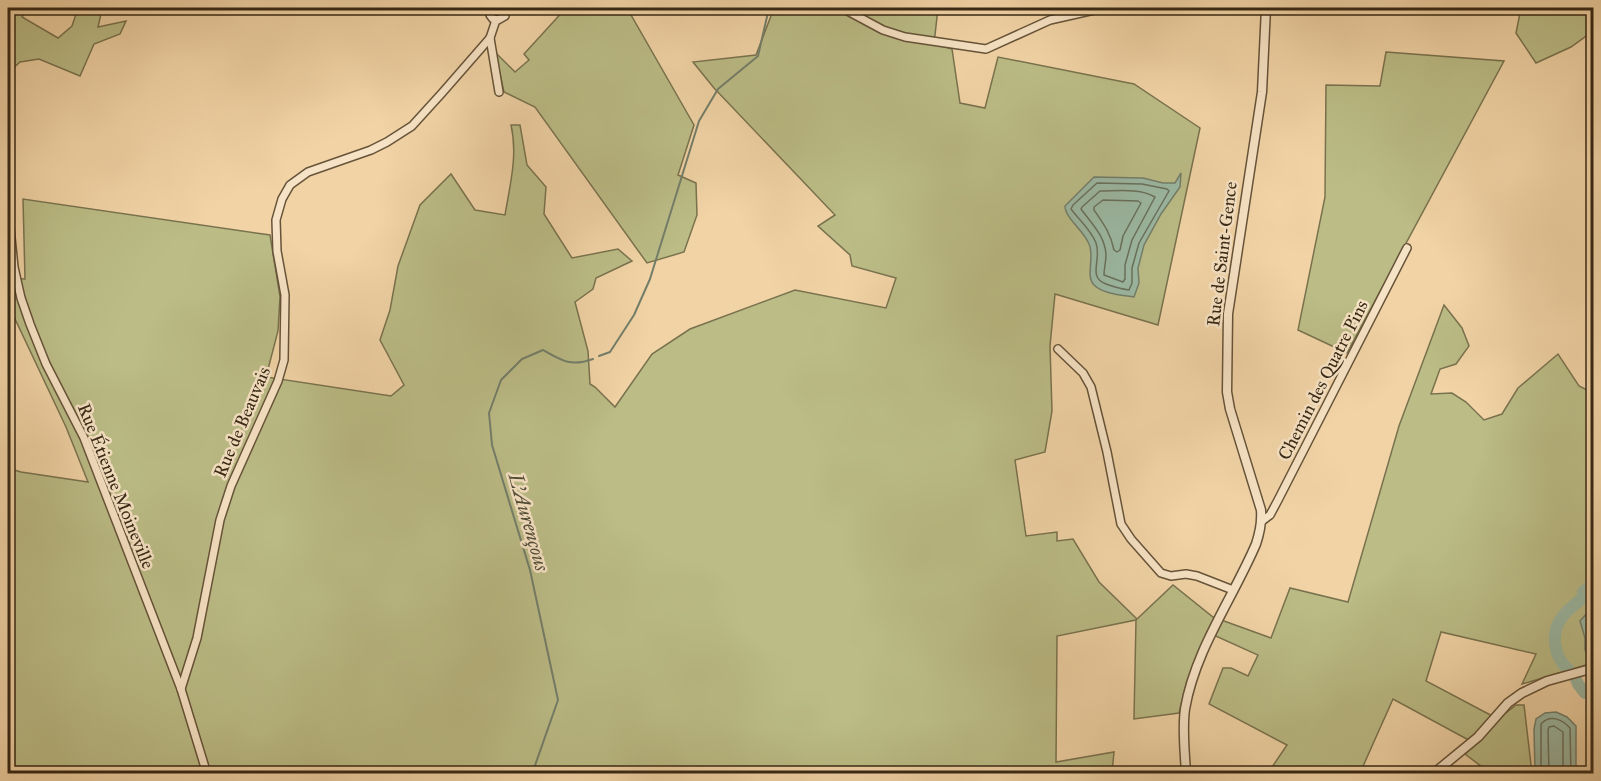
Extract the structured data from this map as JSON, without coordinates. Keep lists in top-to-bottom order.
{
  "streets": {
    "street": [
      "Rue de Saint-Gence",
      "Chemin des Quatre Pins",
      "Rue de Beauvais",
      "Rue Étienne Moineville"
    ]
  },
  "crossings": [
    ["Rue de Saint-Gence", "Chemin des Quatre Pins"],
    ["Rue de Beauvais", "Rue Étienne Moineville"]
  ],
  "water": ["L'Aurençous"]
}
